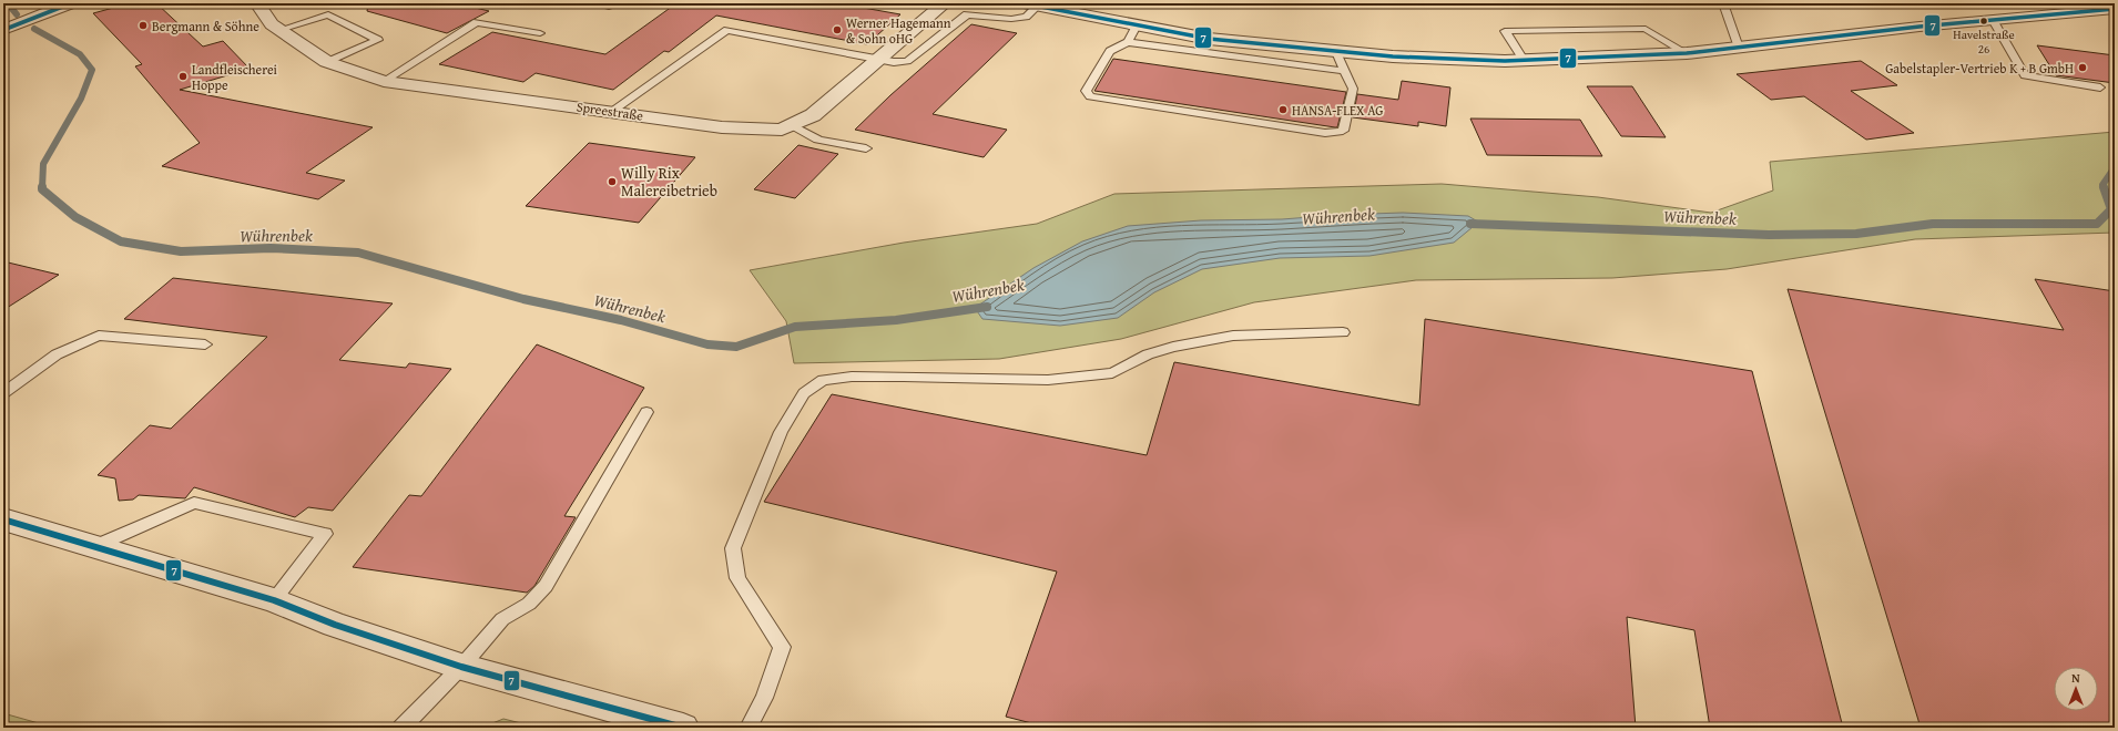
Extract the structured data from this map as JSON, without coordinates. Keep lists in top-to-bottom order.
{
  "streets": {
    "street": ["Spreestraße"]
  },
  "water": ["Wührenbek"],
  "places": [
    "Havelstraße 26",
    "Bergmann & Söhne",
    "Werner Hagemann & Sohn oHG",
    "Gabelstapler-Vertrieb K + B GmbH",
    "Landfleischerei Hoppe",
    "HANSA-FLEX AG",
    "Willy Rix Malereibetrieb"
  ],
  "lines": ["transit line 7"],
  "north": "top"
}
